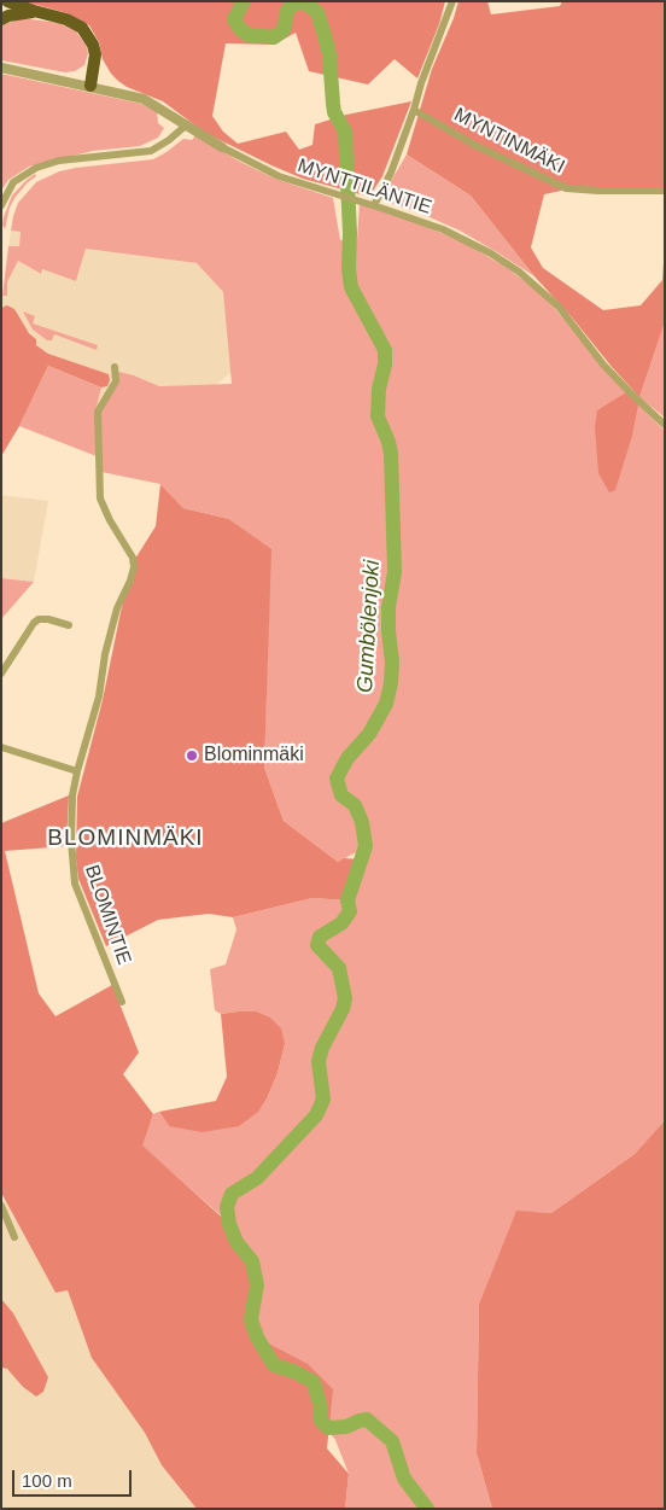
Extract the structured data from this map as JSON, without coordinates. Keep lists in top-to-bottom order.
{
  "streets": {
    "street": ["MYNTINMÄKI", "MYNTTILÄNTIE", "BLOMINTIE"]
  },
  "districts": ["BLOMINMÄKI"],
  "water": ["Gumbölenjoki"],
  "places": ["Blominmäki"],
  "scale_bar": "100 m"
}
